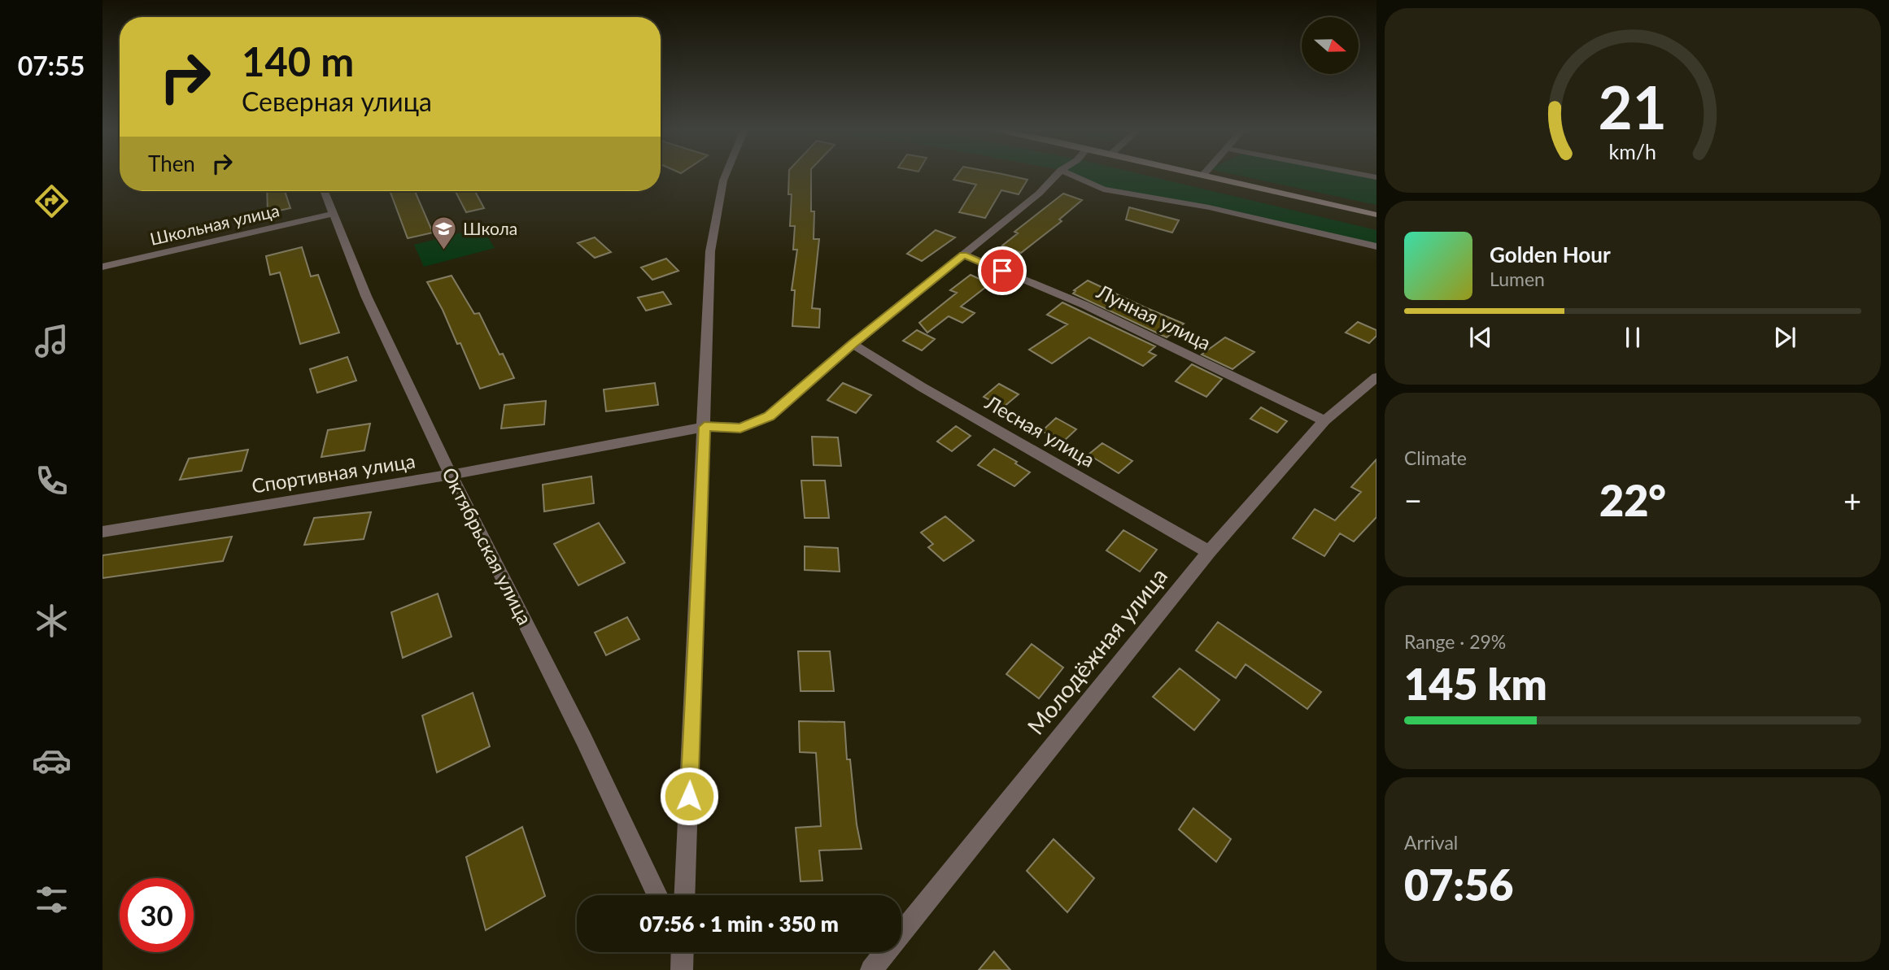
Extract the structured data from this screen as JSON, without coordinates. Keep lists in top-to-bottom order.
{
  "streets": {
    "street": [
      "Школьная улица",
      "Лунная улица",
      "Лесная улица",
      "Спортивная улица",
      "Октябрьская улица",
      "Молодёжная улица"
    ]
  },
  "crossings": [
    ["Школьная улица", "Октябрьская улица"],
    ["Лунная улица", "Спортивная улица"],
    ["Лунная улица", "Молодёжная улица"],
    ["Лесная улица", "Спортивная улица"],
    ["Лесная улица", "Молодёжная улица"],
    ["Спортивная улица", "Октябрьская улица"]
  ],
  "places": {
    "school or university": ["Школа"]
  },
  "north": "right",
  "page": {
    "tabs": "07:55",
    "turn": ["140 m", "Северная улица"],
    "then": "Then",
    "song": ["Golden Hour", "Lumen"],
    "tile": [
      "Climate",
      ["Range · 29%", "145 km"],
      ["Arrival", "07:56"]
    ],
    "heat": ["−", "22°", "+"],
    "limit": "30",
    "trip": "07:56 · 1 min · 350 m",
    "gauge": ["21", "km/h"]
  }
}
